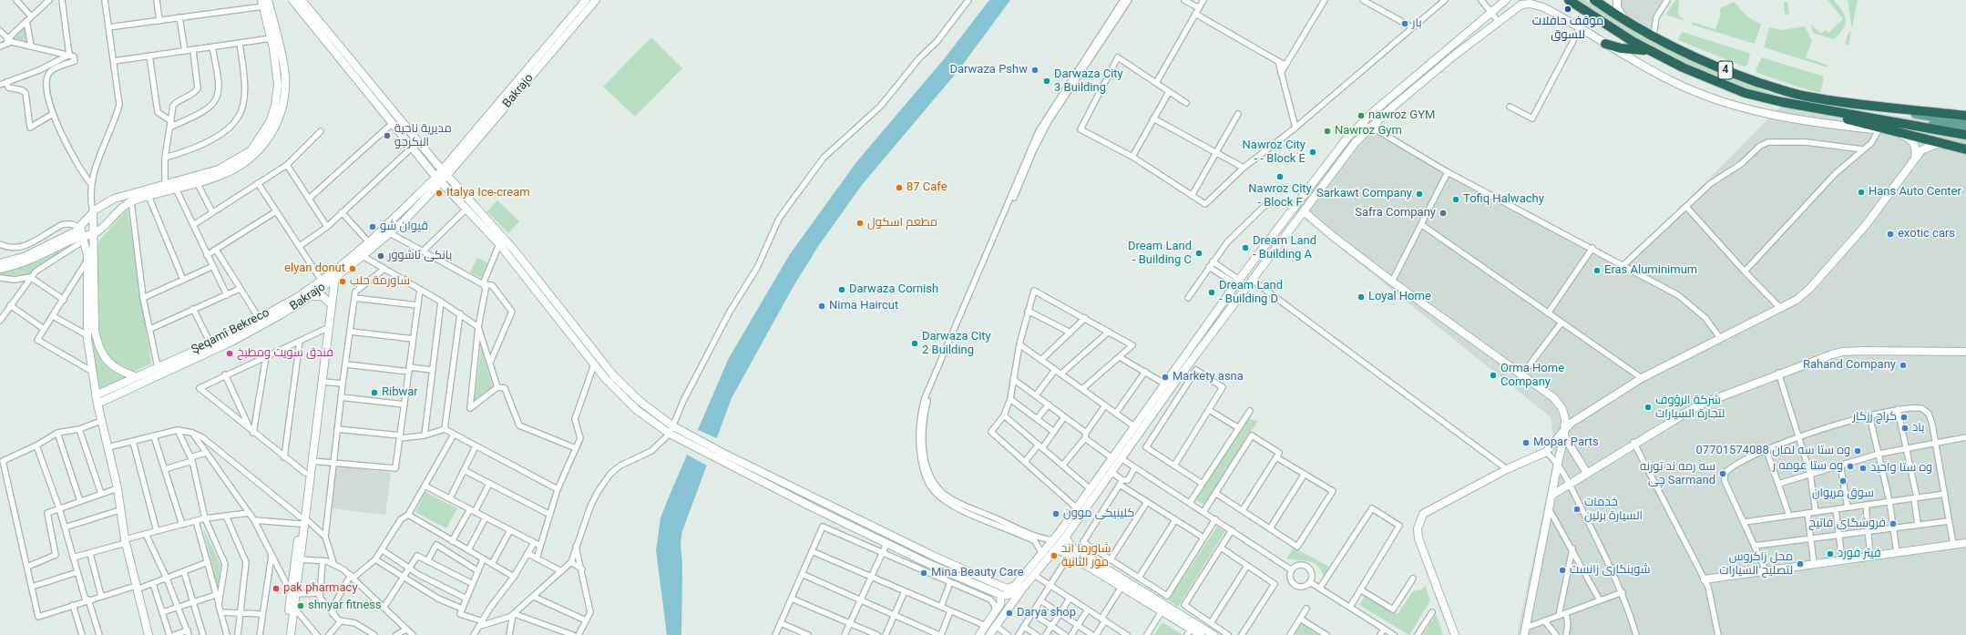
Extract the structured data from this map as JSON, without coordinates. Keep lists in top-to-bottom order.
{
  "streets": {
    "highway": ["4"],
    "main road": ["Bakrajo", "Şeqamî Bekreco"]
  },
  "crossings": [
    ["Bakrajo", "Şeqamî Bekreco"]
  ],
  "places": [
    "موقف حافلات للسوق",
    "بار",
    "Darwaza Pshw",
    "Darwaza City 3 Building",
    "nawroz GYM",
    "Nawroz Gym",
    "مدیریة ناحية البكرجو",
    "Nawroz City - - Block E",
    "Nawroz City - Block F",
    "87 Cafe",
    "Hans Auto Center",
    "Italya Ice-cream",
    "Sarkawt Company",
    "Tofiq Halwachy",
    "Safra Company",
    "مطعم اسكول",
    "قیوان شو",
    "exotic cars",
    "Dream Land - Building A",
    "Dream Land - Building C",
    "بانکی ئاشوور",
    "elyan donut",
    "Eras Aluminimum",
    "شاورمة حلب",
    "Darwaza Cornish",
    "Dream Land - Building D",
    "Loyal Home",
    "Nima Haircut",
    "Darwaza City 2 Building",
    "فندق سويت ومطبخ",
    "Rahand Company",
    "Orma Home Company",
    "Markety asna",
    "Ribwar",
    "شركة الرؤوف لتجارة السيارات",
    "كراج رزكار",
    "ياد",
    "Mopar Parts",
    "وه ستا سه لمان 07701574088",
    "وه ستا عومه ر",
    "وه ستا واحید",
    "سه رمه ند تورنه چی Sarmand",
    "سوق مریوان",
    "خدمات السیارة برلین",
    "کلینیکی موون",
    "فروشگاى فاتيح",
    "فيتر فورد",
    "شاورما اند مور الثانية",
    "محل زاكروس لتصليح السيارات",
    "شوینکاری زانست",
    "Mina Beauty Care",
    "pak pharmacy",
    "shnyar fitness",
    "Darya shop"
  ]
}
